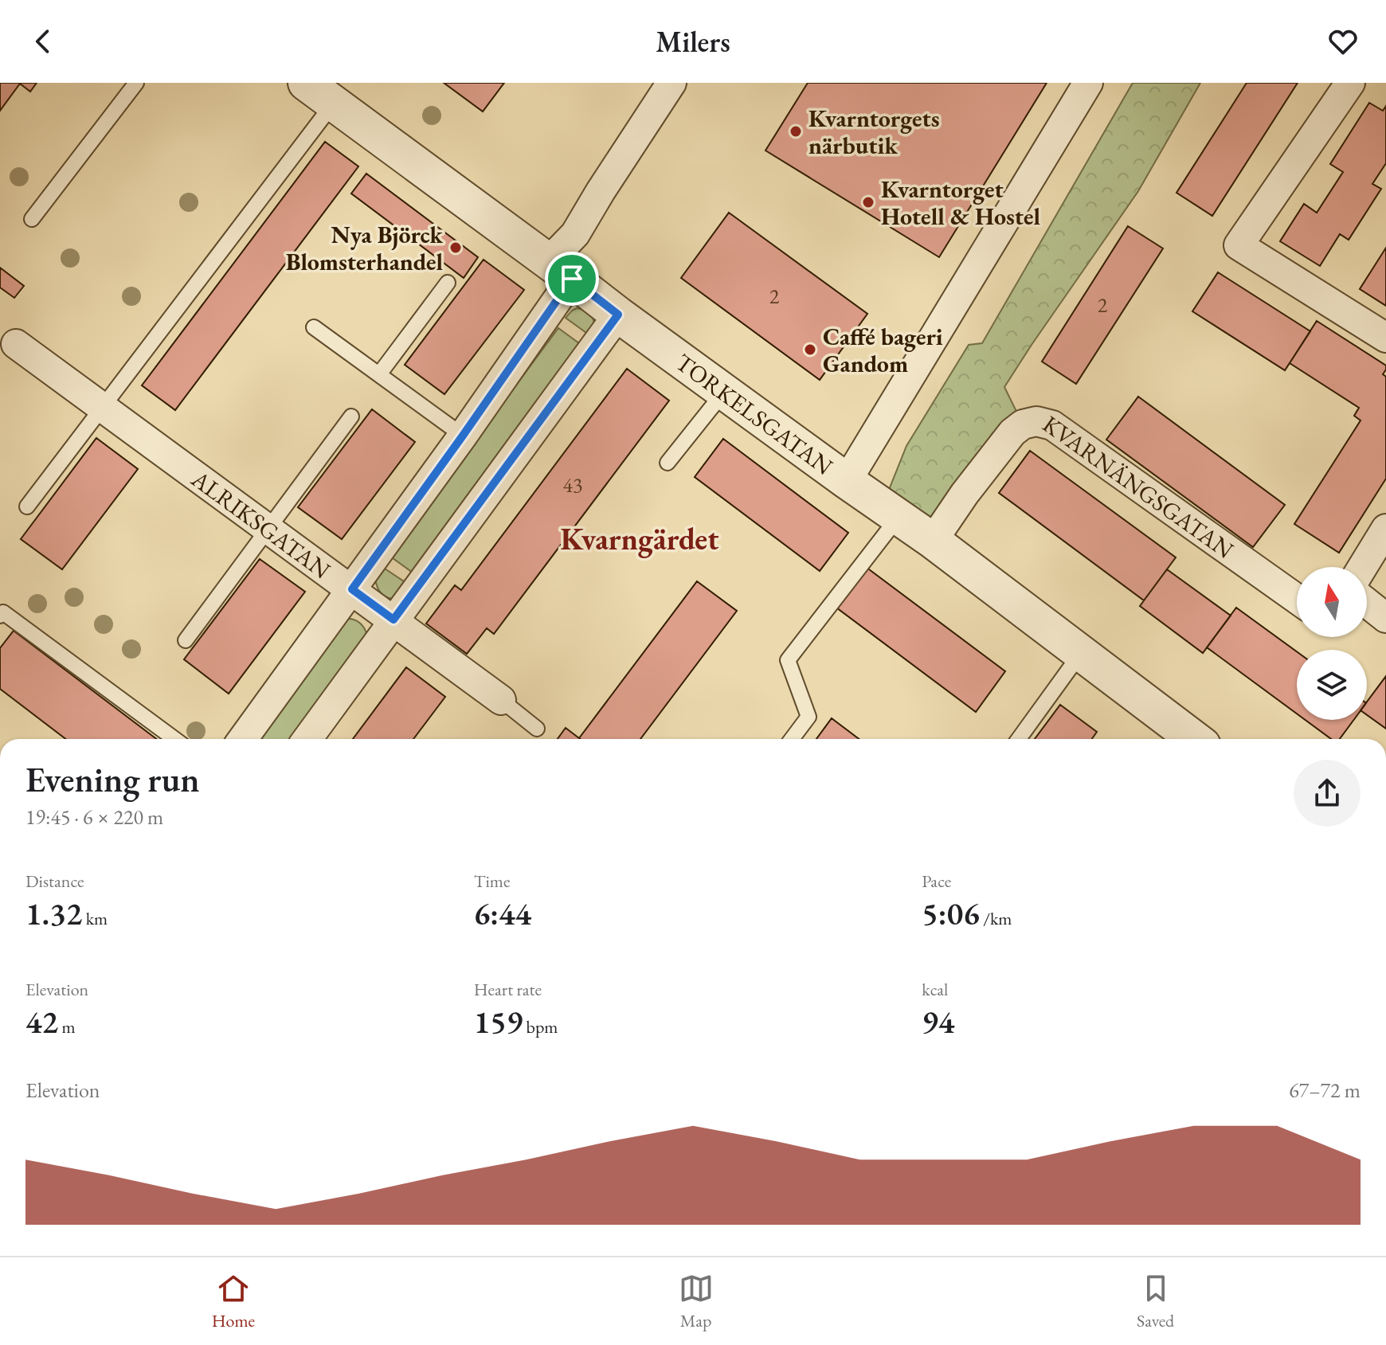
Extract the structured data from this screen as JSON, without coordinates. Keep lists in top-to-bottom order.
{
  "streets": {
    "street": ["TORKELSGATAN", "KVARNÄNGSGATAN", "ALRIKSGATAN"]
  },
  "crossings": [
    ["TORKELSGATAN", "KVARNÄNGSGATAN"]
  ],
  "districts": ["Kvarngärdet"],
  "places": [
    "Kvarntorgets närbutik",
    "Kvarntorget Hotell & Hostel",
    "Nya Björck Blomsterhandel",
    "Caffé bageri Gandom"
  ],
  "house_numbers": ["2", "2", "43"],
  "north": "top",
  "page": {
    "header": "Milers",
    "heading": ["Evening run", "19:45 · 6 × 220 m"],
    "stats": [
      ["Distance", "1.32 km"],
      ["Time", "6:44"],
      ["Pace", "5:06 /km"],
      ["Elevation", "42 m"],
      ["Heart rate", "159 bpm"],
      ["kcal", "94"]
    ],
    "chart": ["Elevation", "67–72 m"],
    "tabs": ["Home", "Map", "Saved"]
  }
}
